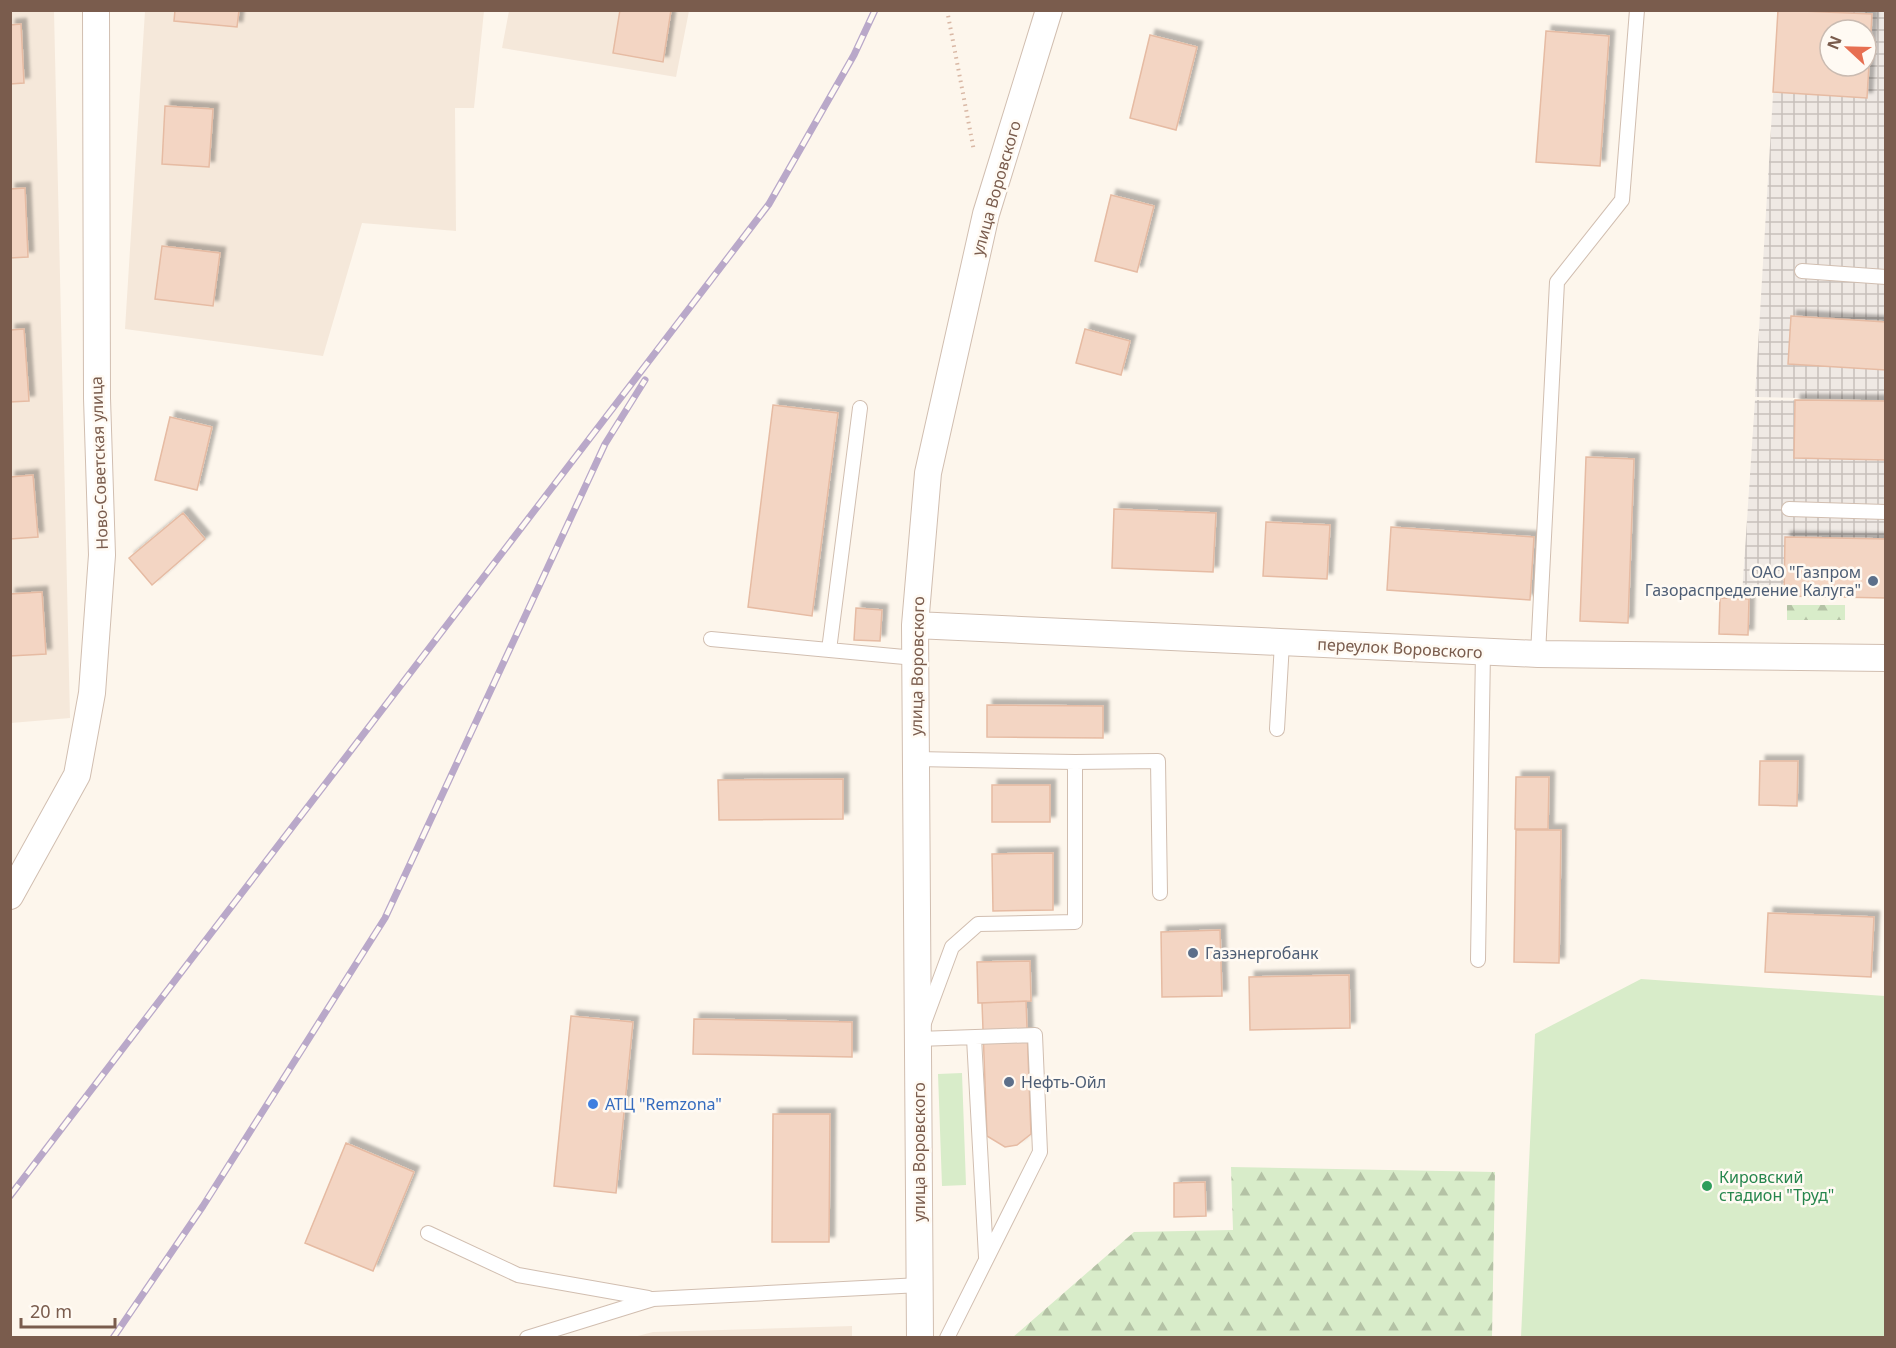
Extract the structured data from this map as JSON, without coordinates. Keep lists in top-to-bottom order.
{
  "streets": {
    "street": ["улица Воровского", "Ново-Советская улица", "переулок Воровского"]
  },
  "crossings": [
    ["улица Воровского", "переулок Воровского"]
  ],
  "places": [
    "ОАО \"Газпром Газораспределение Калуга\"",
    "Газэнергобанк",
    "Нефть-Ойл",
    "АТЦ \"Remzona\"",
    "Кировский стадион \"Труд\""
  ],
  "scale_bar": "20 m",
  "north": "left"
}
